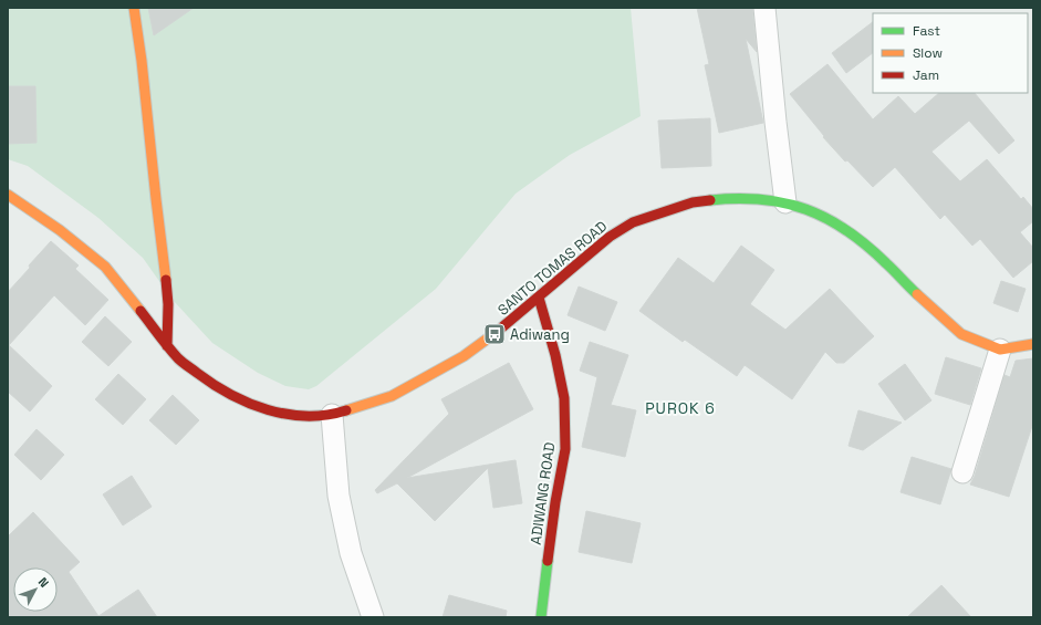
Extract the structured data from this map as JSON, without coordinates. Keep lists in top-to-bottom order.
{
  "streets": {
    "street": ["SANTO TOMAS ROAD", "ADIWANG ROAD"]
  },
  "crossings": [
    ["SANTO TOMAS ROAD", "ADIWANG ROAD"]
  ],
  "districts": ["PUROK 6"],
  "places": {
    "bus stop": ["Adiwang"]
  },
  "legend": ["Fast", "Slow", "Jam"],
  "north": "top right"
}
